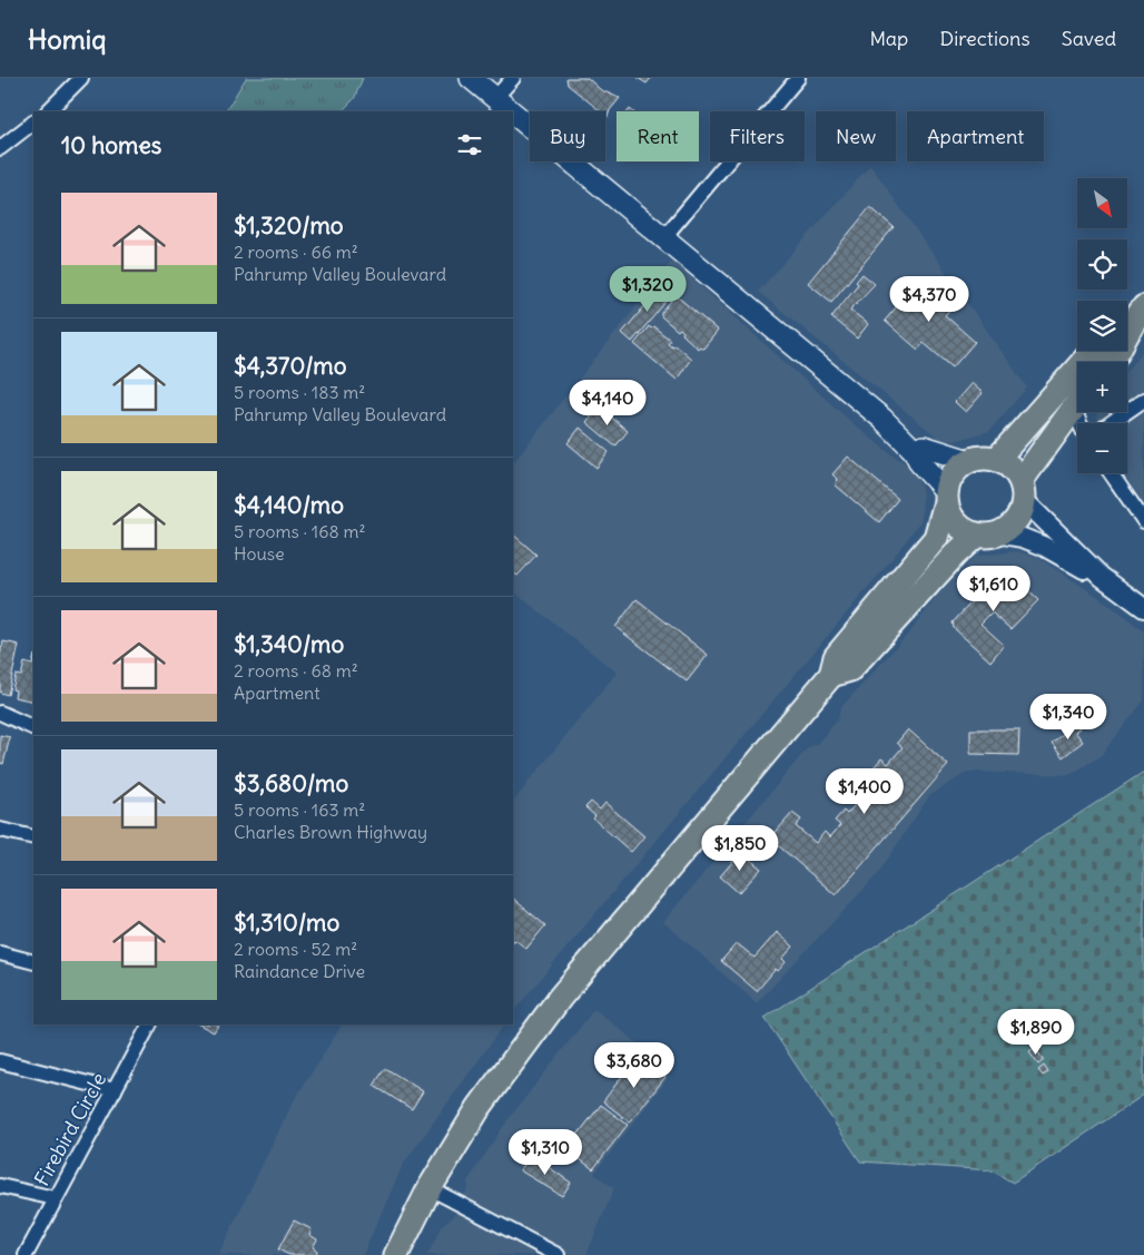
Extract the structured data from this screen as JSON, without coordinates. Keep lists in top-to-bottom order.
{
  "streets": {
    "street": ["Firebird Circle"]
  },
  "north": "bottom right",
  "page": {
    "header": "Homiq",
    "nav": ["Map", "Directions", "Saved"],
    "chip": [
      "Buy",
      "Rent",
      "Filters",
      "New",
      "Apartment"
    ],
    "heading": "10 homes",
    "map_buttons": ["+", "−"],
    "list": [
      {
        "name": "$1,320/mo",
        "note": "2 rooms · 66 m² · Pahrump Valley Boulevard"
      },
      {
        "name": "$4,370/mo",
        "note": "5 rooms · 183 m² · Pahrump Valley Boulevard"
      },
      {
        "name": "$4,140/mo",
        "note": "5 rooms · 168 m² · House"
      },
      {
        "name": "$1,340/mo",
        "note": "2 rooms · 68 m² · Apartment"
      },
      {
        "name": "$3,680/mo",
        "note": "5 rooms · 163 m² · Charles Brown Highway"
      },
      {
        "name": "$1,310/mo",
        "note": "2 rooms · 52 m² · Raindance Drive"
      }
    ],
    "price": [
      "$1,320",
      "$4,370",
      "$4,140",
      "$1,610",
      "$1,340",
      "$1,400",
      "$1,850",
      "$1,890",
      "$3,680",
      "$1,310"
    ]
  }
}
